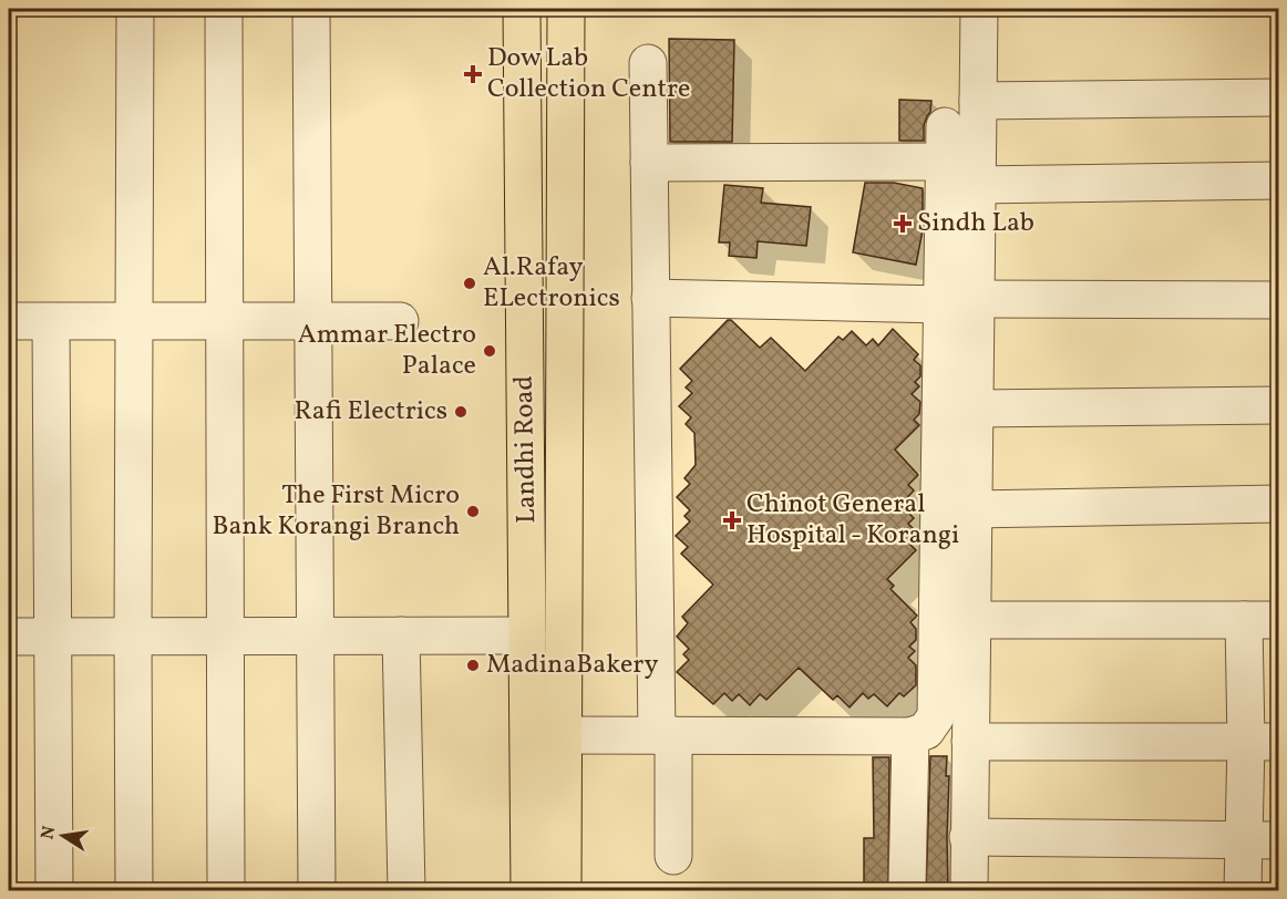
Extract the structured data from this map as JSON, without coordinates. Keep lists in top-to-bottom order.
{
  "streets": {
    "main road": ["Landhi Road"]
  },
  "places": {
    "health": ["Dow Lab Collection Centre", "Sindh Lab", "Chinot General Hospital - Korangi"],
    "other": [
      "Al.Rafay ELectronics",
      "Ammar Electro Palace",
      "Rafi Electrics",
      "The First Micro Bank Korangi Branch",
      "MadinaBakery"
    ]
  },
  "north": "left"
}
